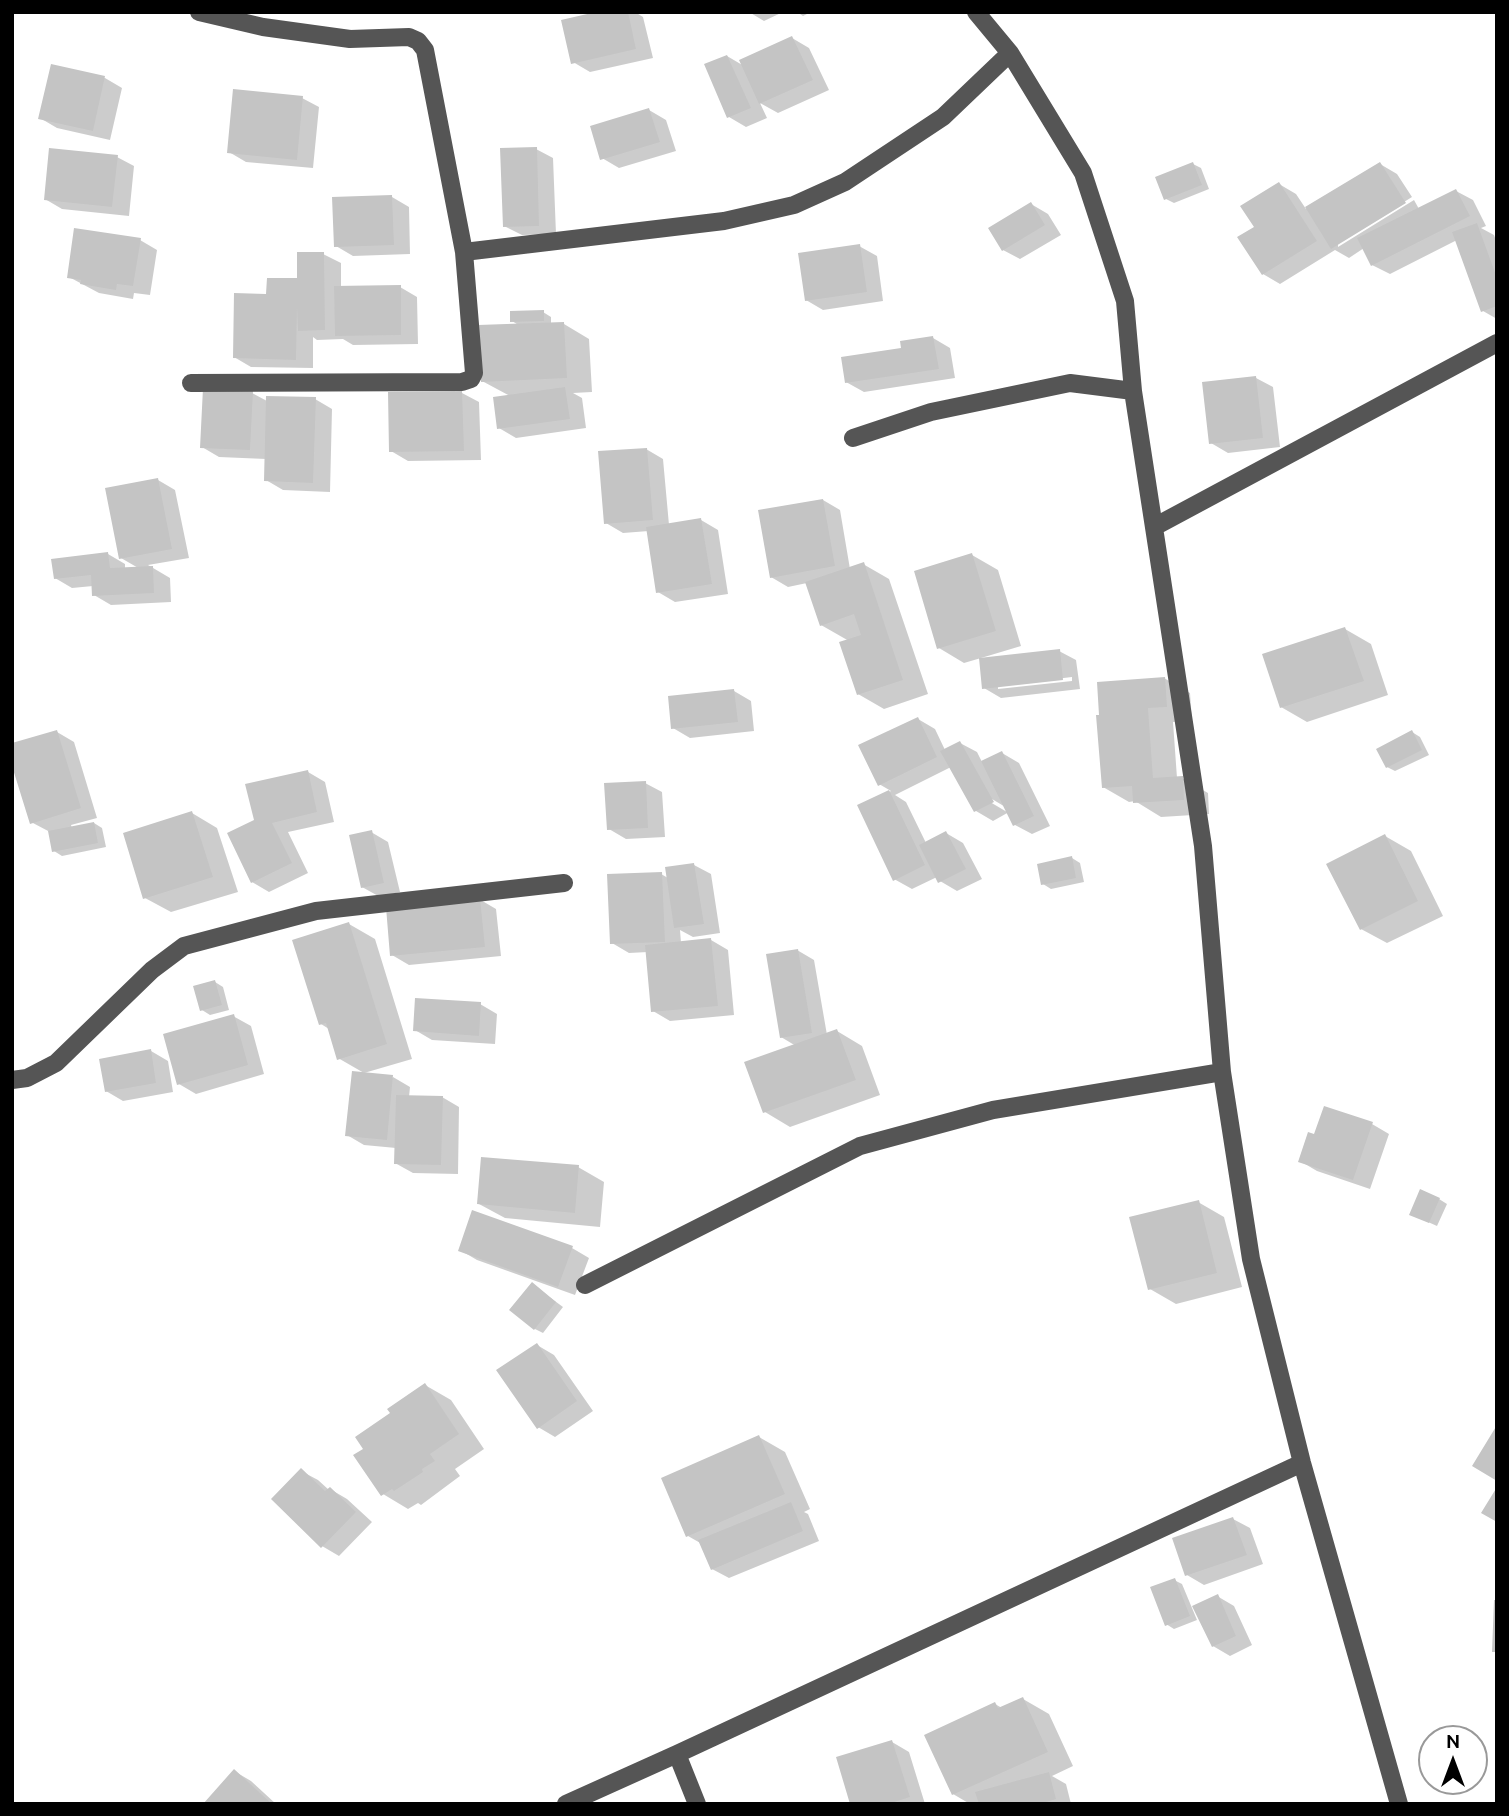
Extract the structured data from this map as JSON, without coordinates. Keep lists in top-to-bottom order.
{
  "north": "top"
}
